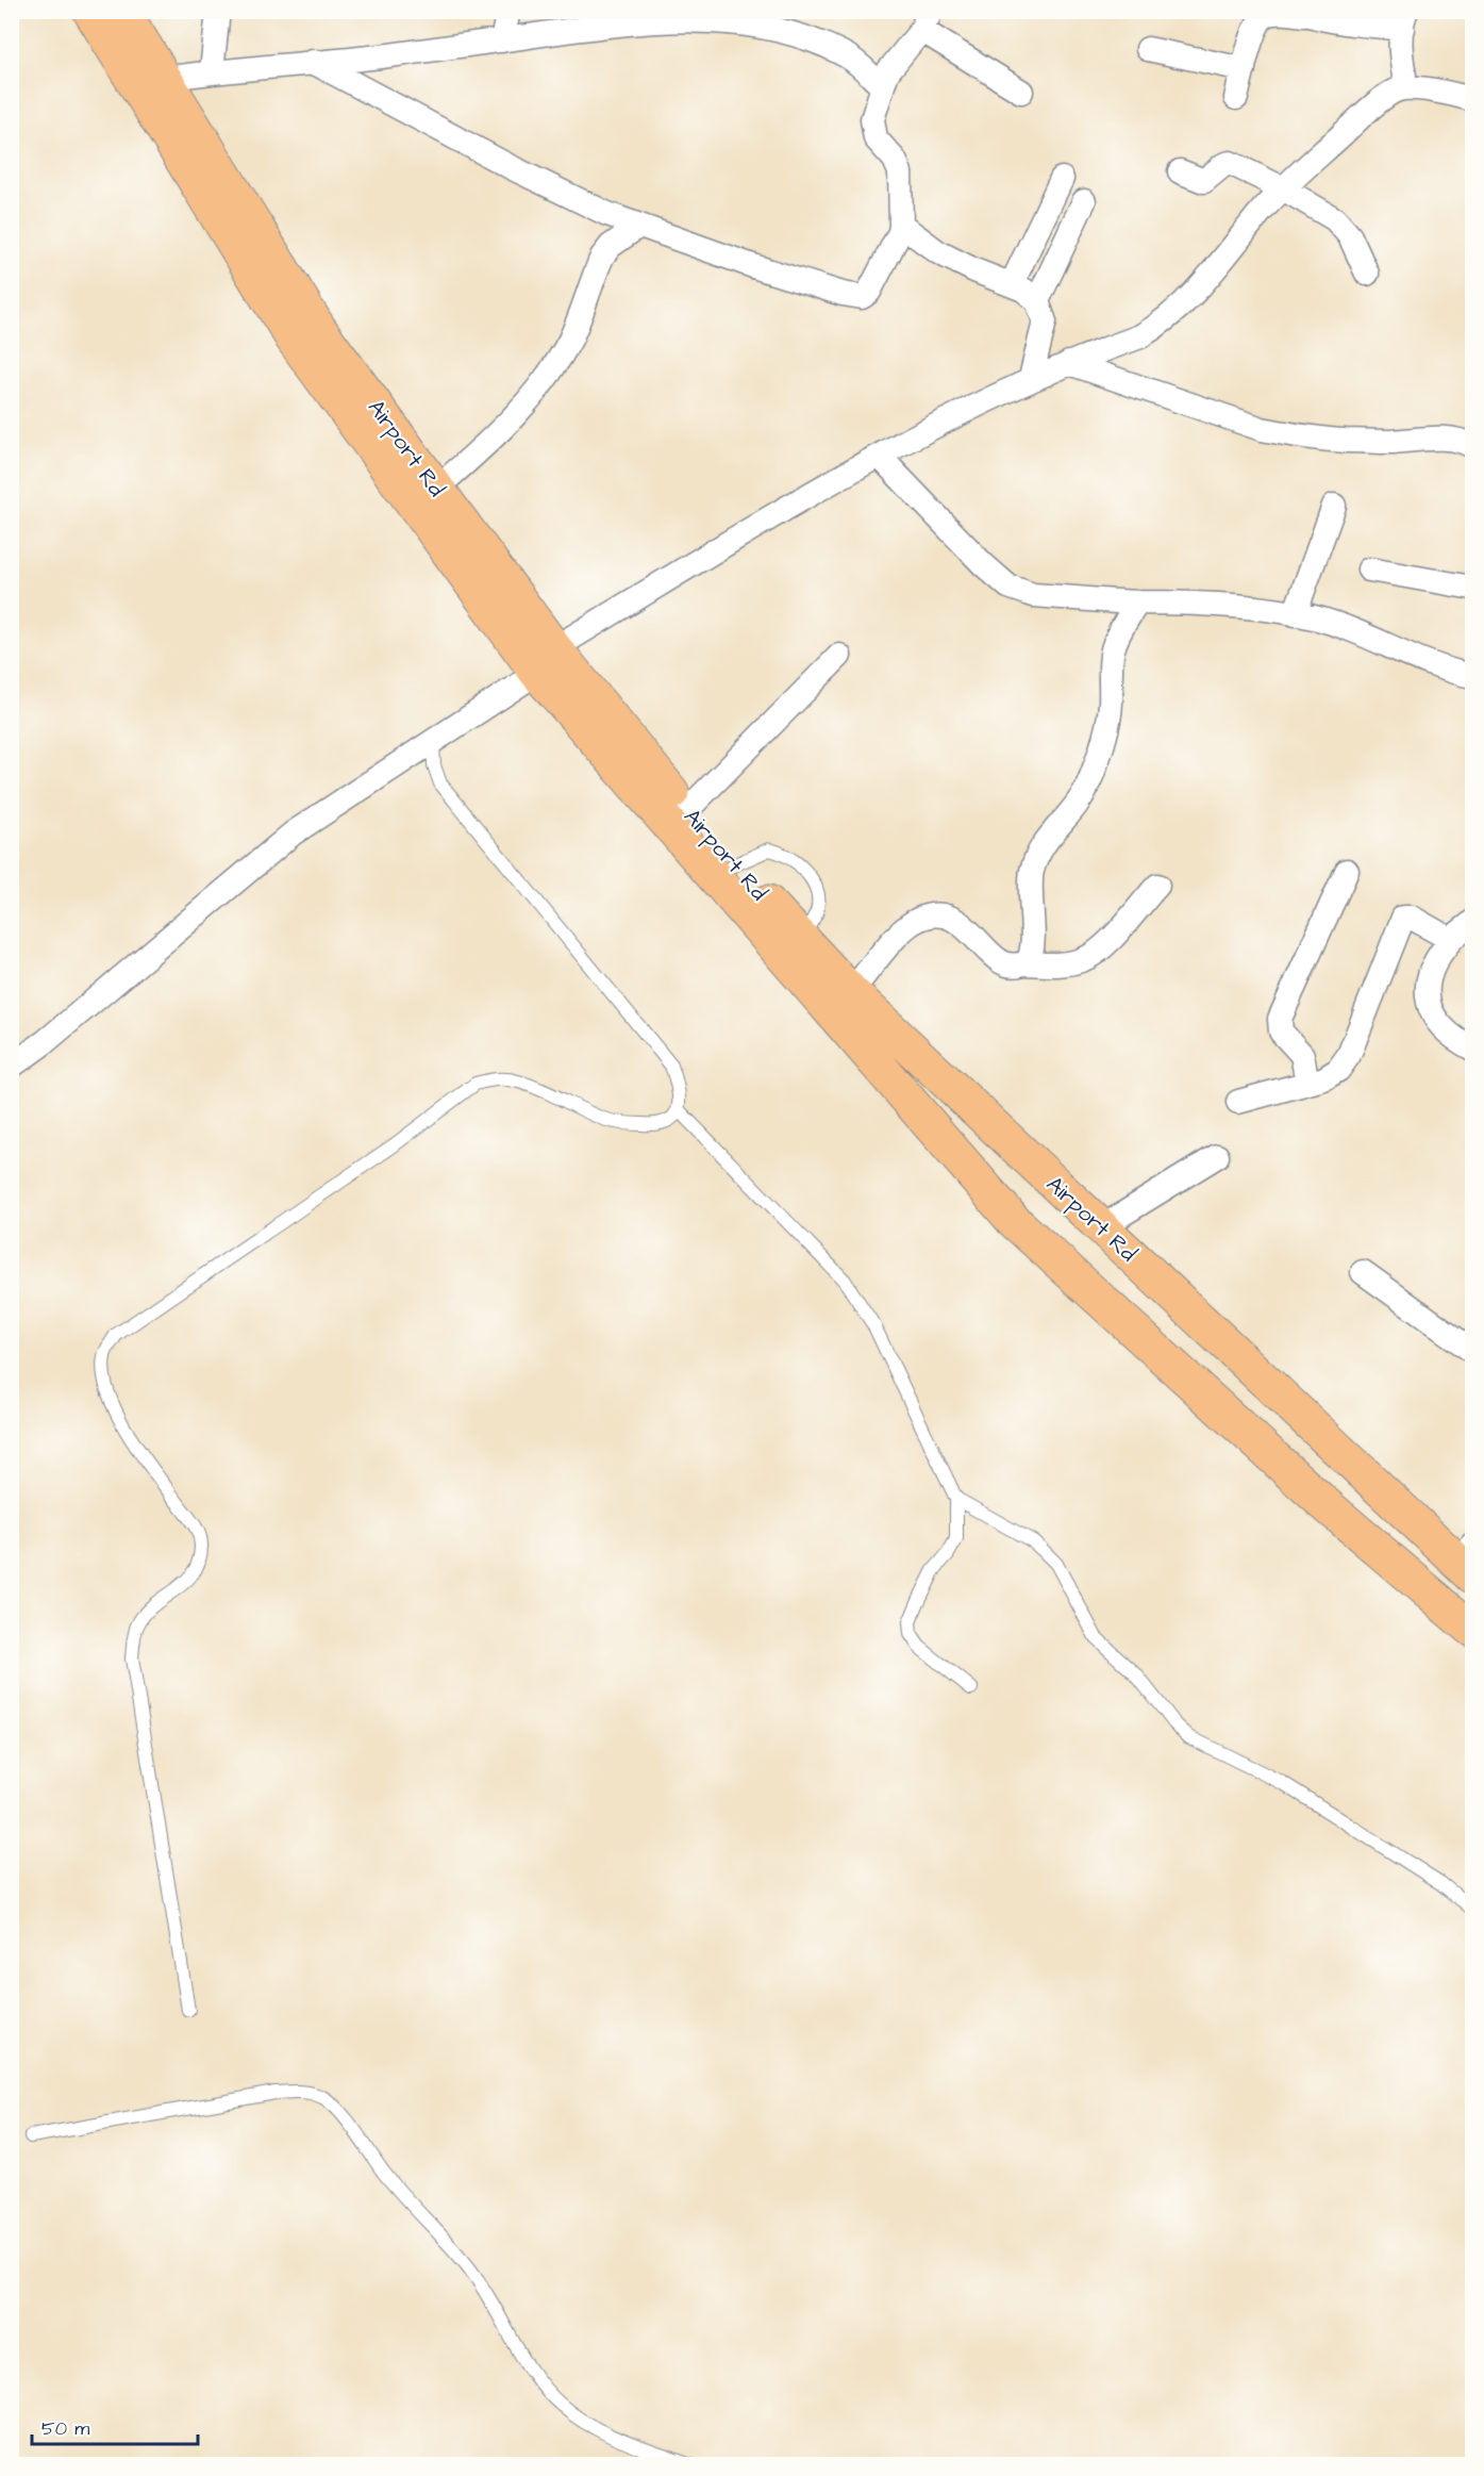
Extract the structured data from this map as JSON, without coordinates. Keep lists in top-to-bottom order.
{
  "streets": {
    "main road": ["Airport Rd"]
  },
  "scale_bar": "50 m"
}
